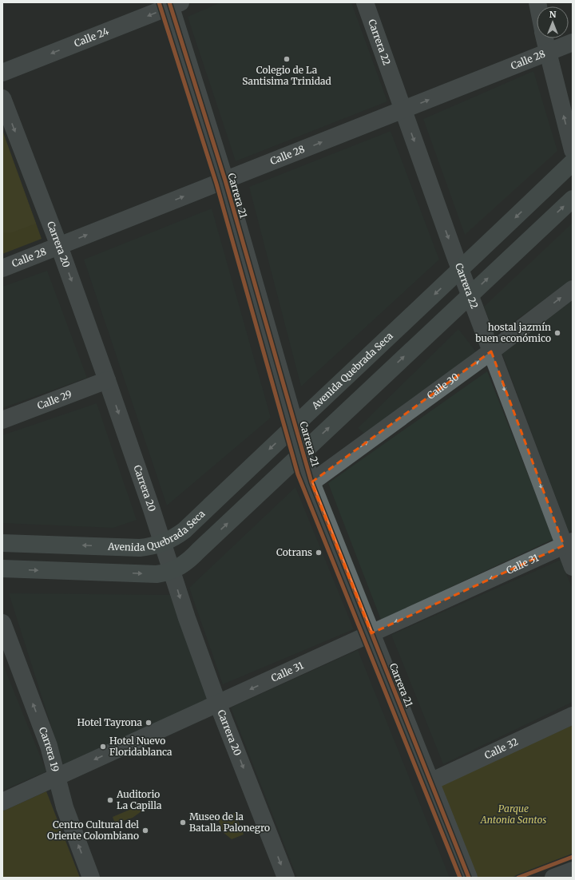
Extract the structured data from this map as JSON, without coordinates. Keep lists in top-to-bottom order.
{
  "streets": {
    "main road": ["Avenida Quebrada Seca"],
    "street": [
      "Calle 24",
      "Carrera 22",
      "Calle 28",
      "Carrera 21",
      "Carrera 20",
      "Calle 30",
      "Calle 29",
      "Calle 31",
      "Calle 32",
      "Carrera 19"
    ]
  },
  "crossings": [
    ["Calle 24", "Carrera 21"],
    ["Carrera 22", "Calle 28"],
    ["Carrera 22", "Avenida Quebrada Seca"],
    ["Carrera 22", "Calle 30"],
    ["Carrera 22", "Calle 31"],
    ["Calle 28", "Carrera 21"],
    ["Calle 28", "Carrera 20"],
    ["Carrera 21", "Avenida Quebrada Seca"],
    ["Carrera 21", "Calle 30"],
    ["Carrera 21", "Calle 31"],
    ["Carrera 21", "Calle 32"],
    ["Carrera 20", "Avenida Quebrada Seca"],
    ["Carrera 20", "Calle 29"],
    ["Carrera 20", "Calle 31"],
    ["Calle 31", "Carrera 19"]
  ],
  "one_way": [
    "Calle 24",
    "Carrera 22",
    "Calle 28",
    "Carrera 20",
    "Calle 30",
    "Calle 31",
    "Carrera 19"
  ],
  "parks": ["Parque Antonia Santos"],
  "places": [
    "Colegio de La Santisima Trinidad",
    "hostal jazmín buen económico",
    "Cotrans",
    "Hotel Tayrona",
    "Hotel Nuevo Floridablanca",
    "Auditorio La Capilla",
    "Museo de la Batalla Palonegro",
    "Centro Cultural del Oriente Colombiano"
  ],
  "north": "top"
}
